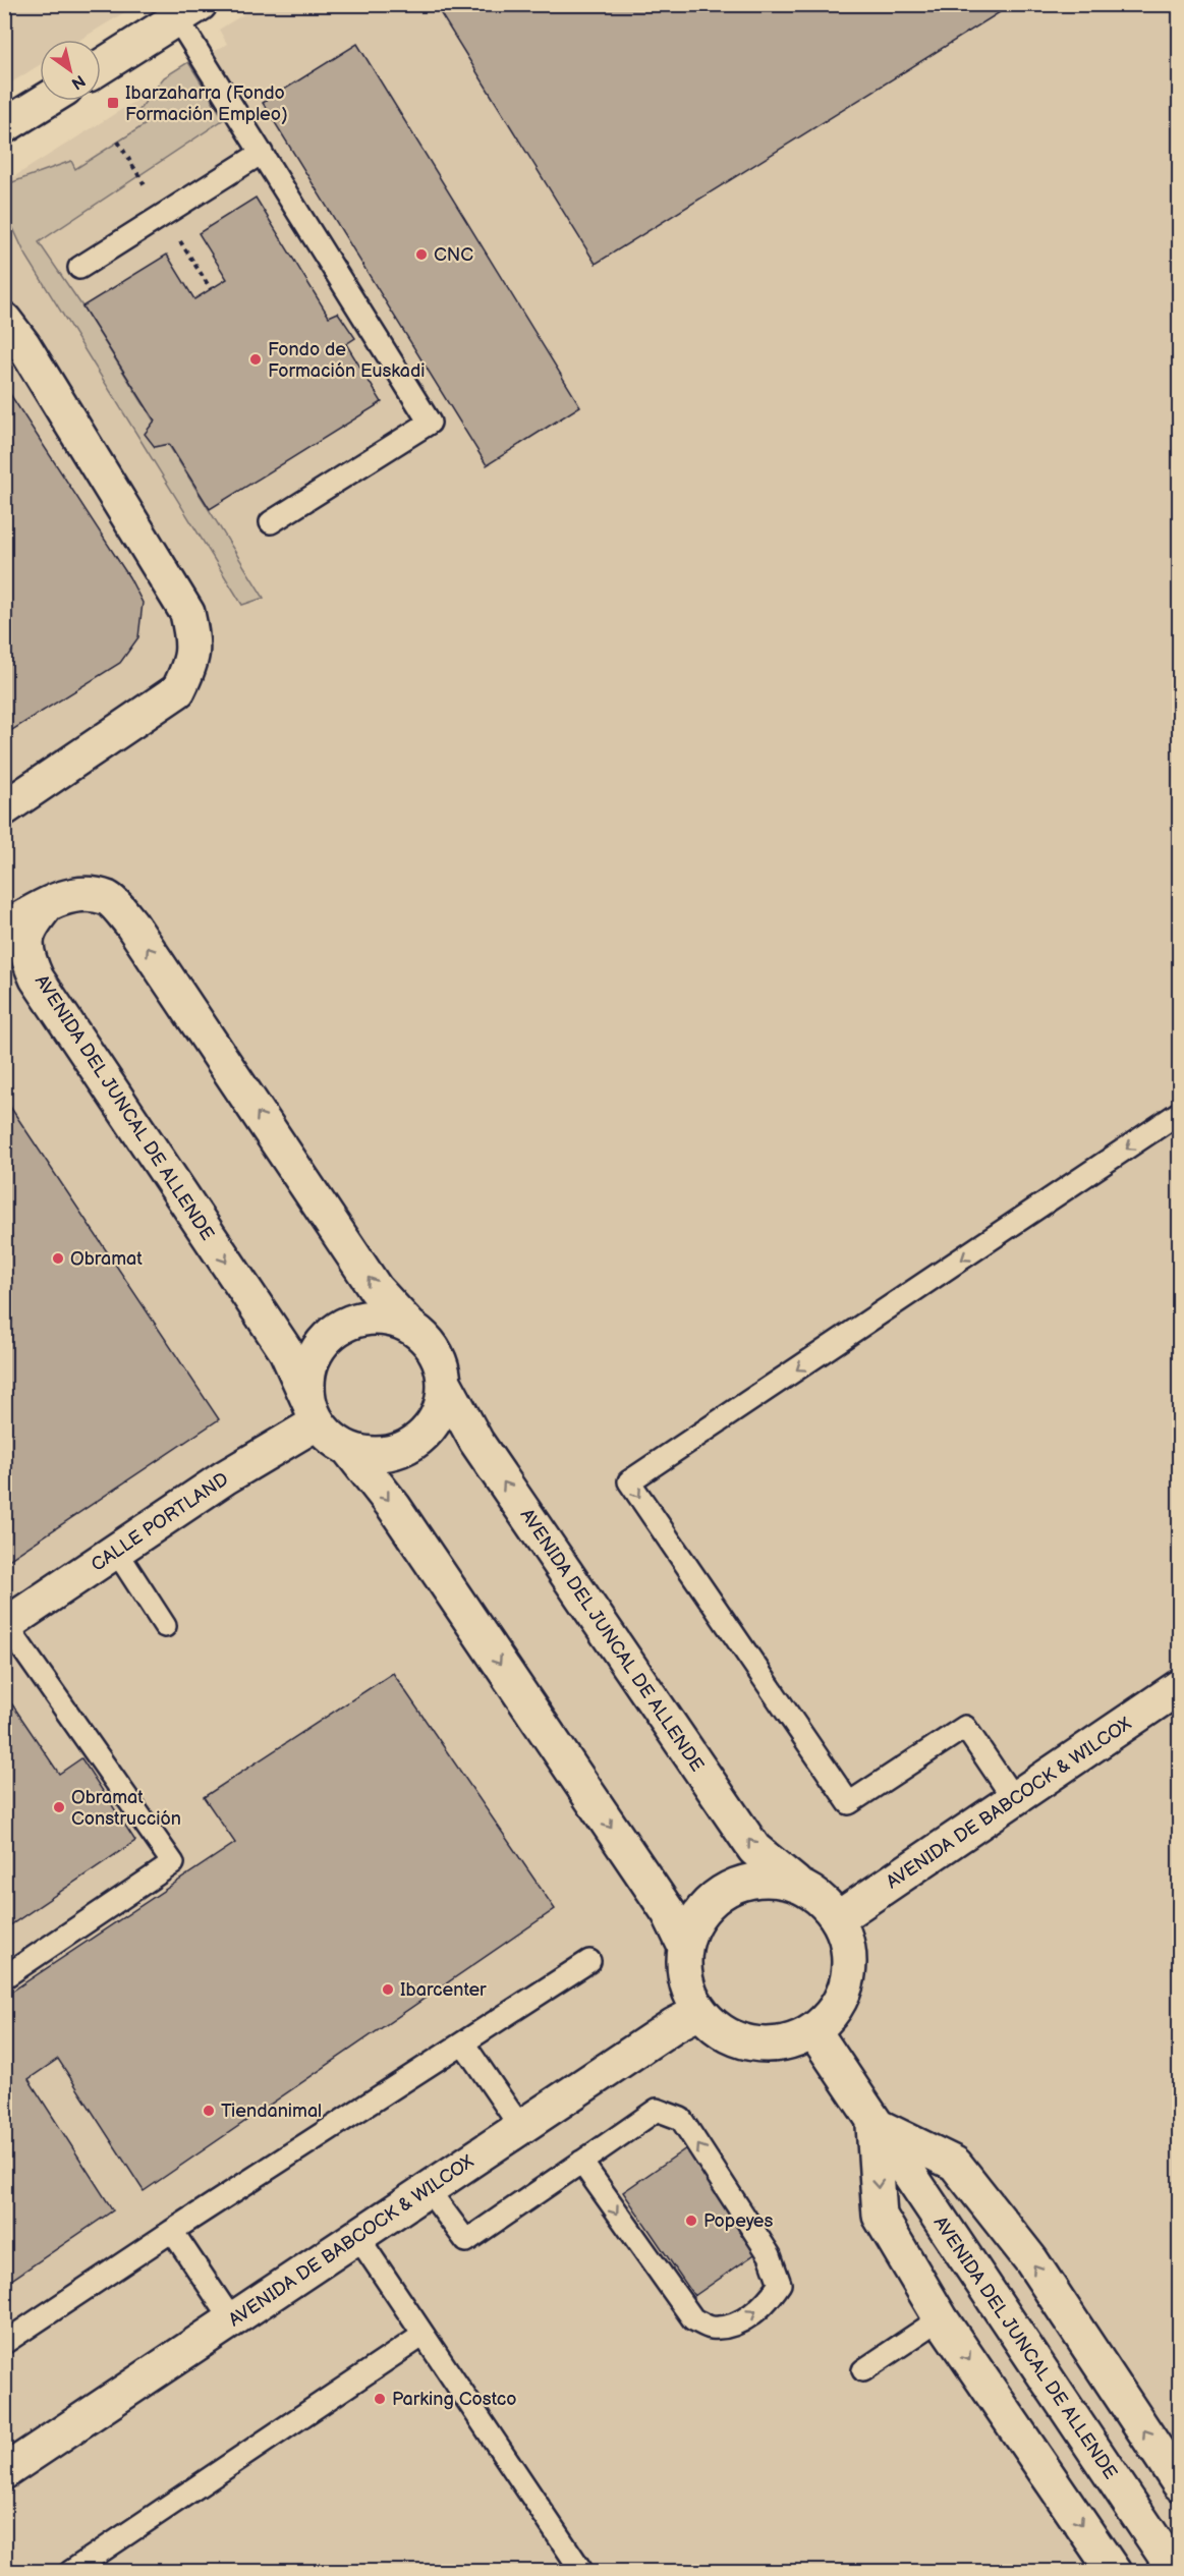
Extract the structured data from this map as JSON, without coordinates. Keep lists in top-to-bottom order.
{
  "streets": {
    "street": ["AVENIDA DEL JUNCAL DE ALLENDE", "CALLE PORTLAND", "AVENIDA DE BABCOCK & WILCOX"]
  },
  "crossings": [
    ["AVENIDA DEL JUNCAL DE ALLENDE", "CALLE PORTLAND"],
    ["AVENIDA DEL JUNCAL DE ALLENDE", "AVENIDA DE BABCOCK & WILCOX"]
  ],
  "places": {
    "transit": ["Ibarzaharra (Fondo Formación Empleo)"],
    "other": [
      "CNC",
      "Fondo de Formación Euskadi",
      "Obramat",
      "Obramat Construcción",
      "Ibarcenter",
      "Tiendanimal",
      "Popeyes",
      "Parking Costco"
    ]
  },
  "north": "bottom right"
}
